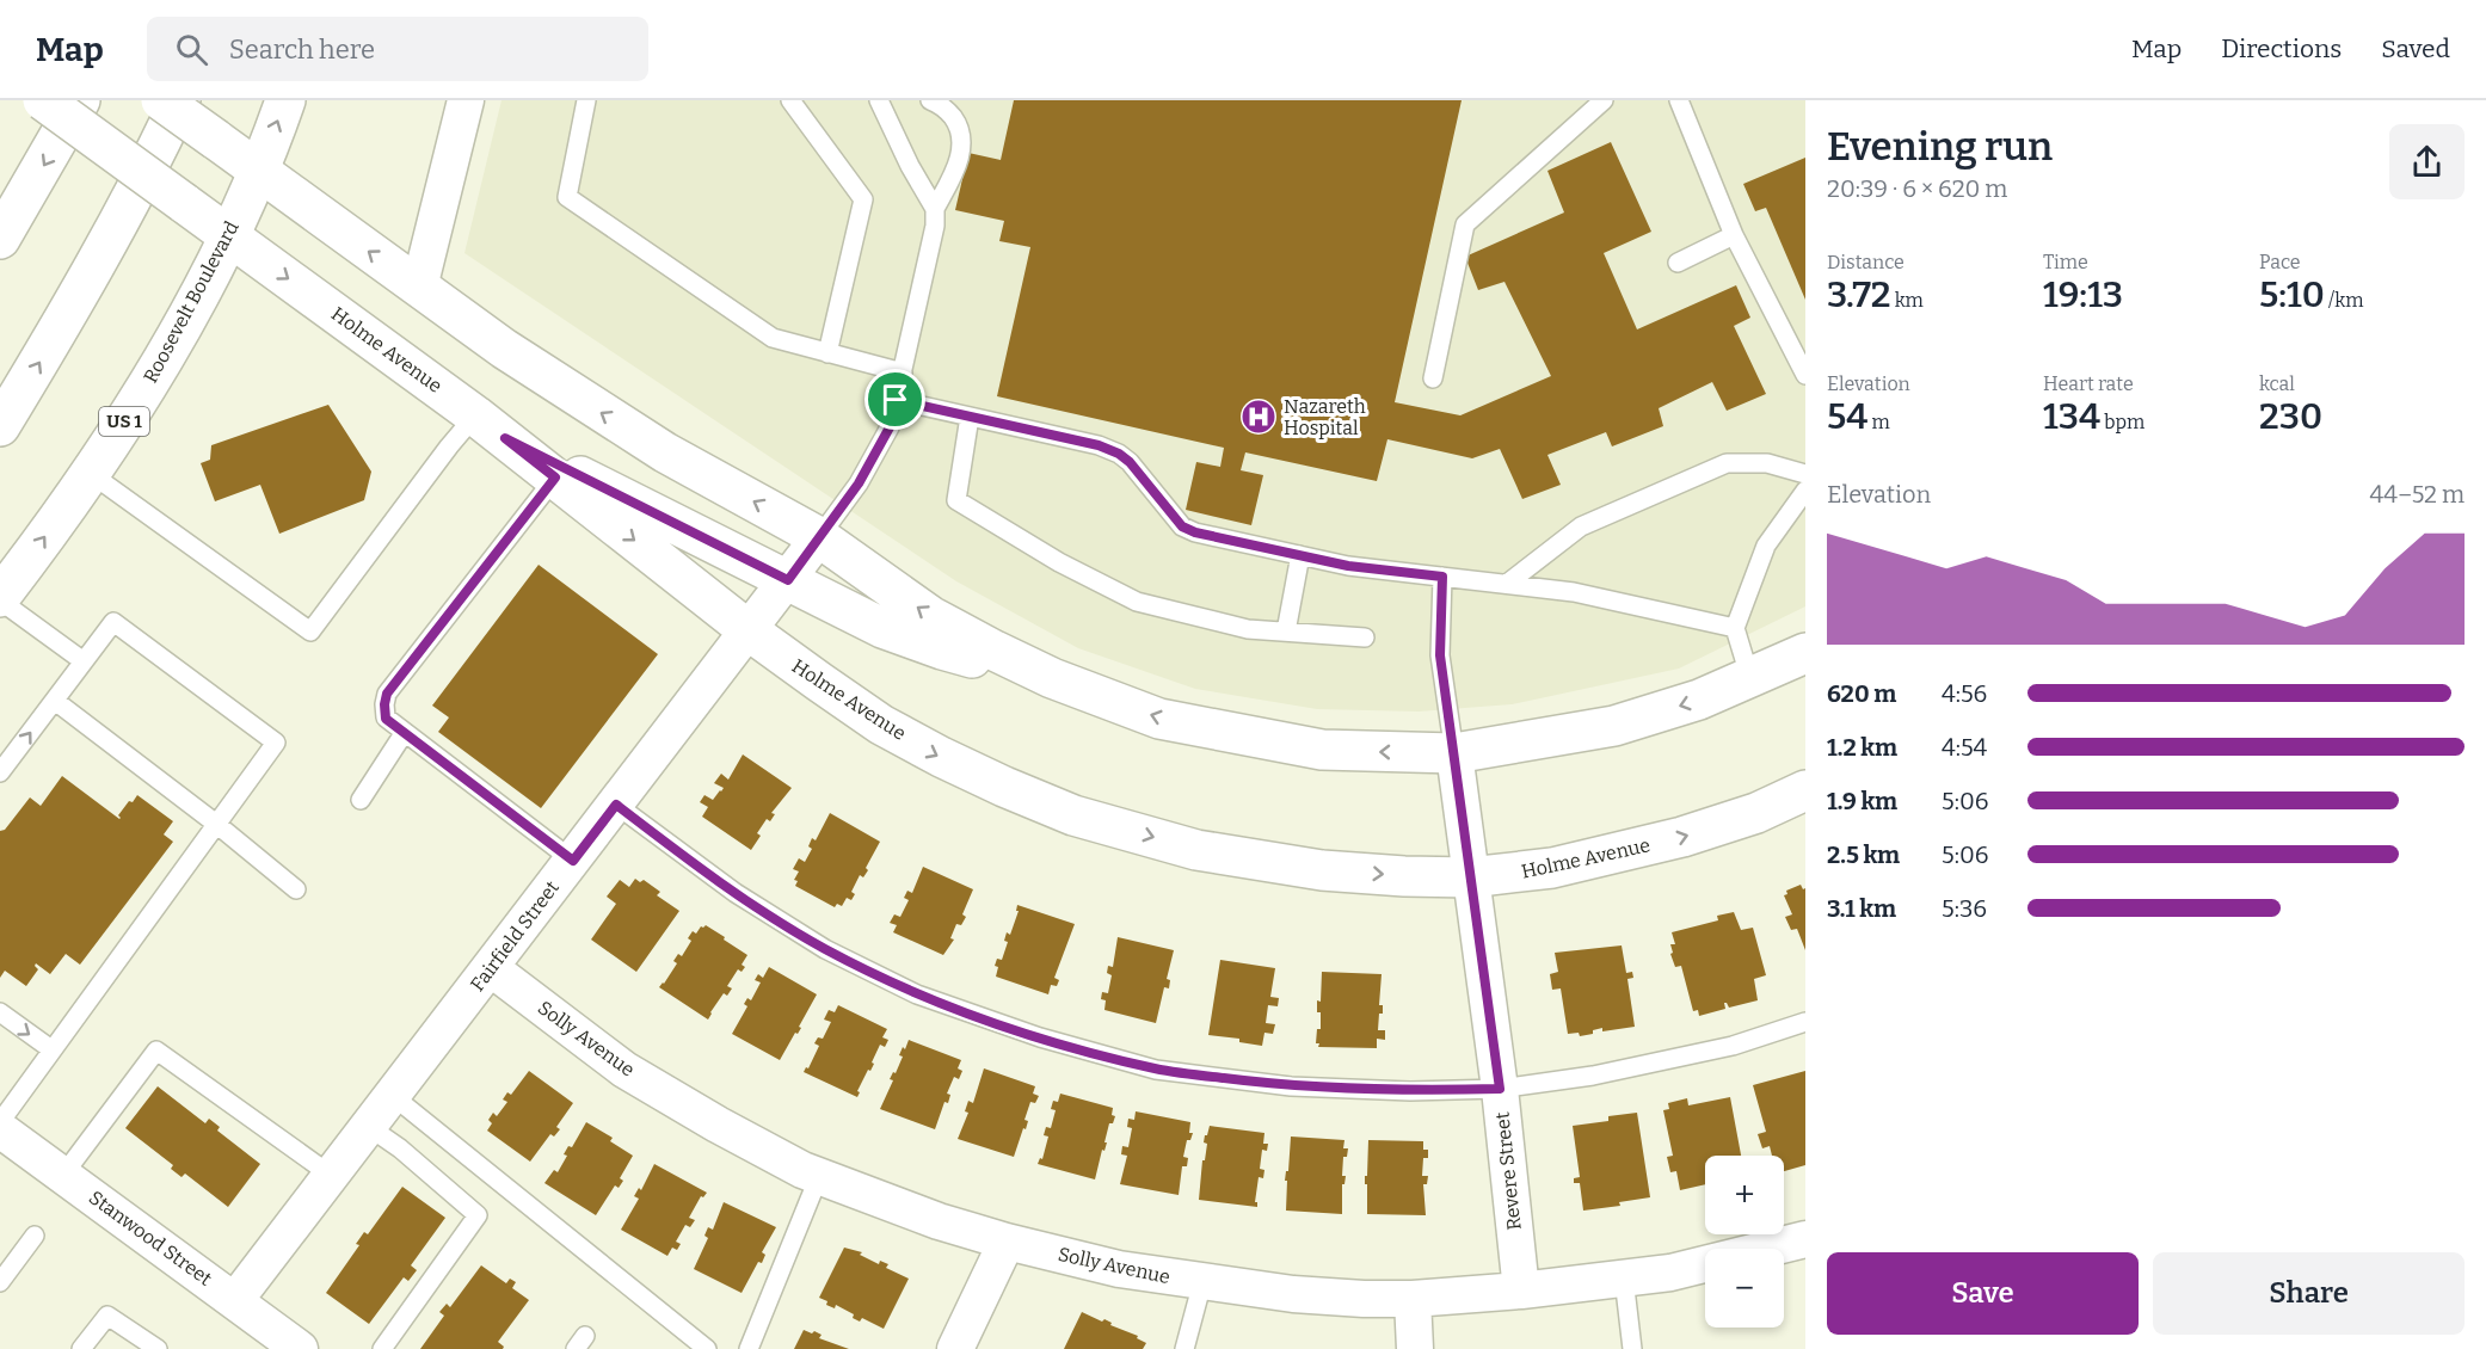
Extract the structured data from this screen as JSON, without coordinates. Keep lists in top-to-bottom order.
{
  "streets": {
    "main road": ["Roosevelt Boulevard", "Holme Avenue", "US 1"],
    "street": [
      "Fairfield Street",
      "Solly Avenue",
      "Revere Street",
      "Stanwood Street"
    ]
  },
  "crossings": [
    ["Roosevelt Boulevard", "Holme Avenue"],
    ["Holme Avenue", "Fairfield Street"],
    ["Holme Avenue", "Revere Street"],
    ["Fairfield Street", "Solly Avenue"],
    ["Fairfield Street", "Stanwood Street"],
    ["Solly Avenue", "Revere Street"]
  ],
  "one_way": ["Roosevelt Boulevard"],
  "places": {
    "hospital": ["Nazareth Hospital"]
  },
  "page": {
    "header": "Map",
    "search": "Search here",
    "nav": ["Map", "Directions", "Saved"],
    "heading": ["Evening run", "20:39 · 6 × 620 m"],
    "stats": [
      ["Distance", "3.72 km"],
      ["Time", "19:13"],
      ["Pace", "5:10 /km"],
      ["Elevation", "54 m"],
      ["Heart rate", "134 bpm"],
      ["kcal", "230"]
    ],
    "chart": ["Elevation", "44–52 m"],
    "list": [
      {
        "name": "620 m",
        "note": "4:56"
      },
      {
        "name": "1.2 km",
        "note": "4:54"
      },
      {
        "name": "1.9 km",
        "note": "5:06"
      },
      {
        "name": "2.5 km",
        "note": "5:06"
      },
      {
        "name": "3.1 km",
        "note": "5:36"
      }
    ],
    "map_buttons": ["+", "−"],
    "buttons": ["Save", "Share"]
  }
}
